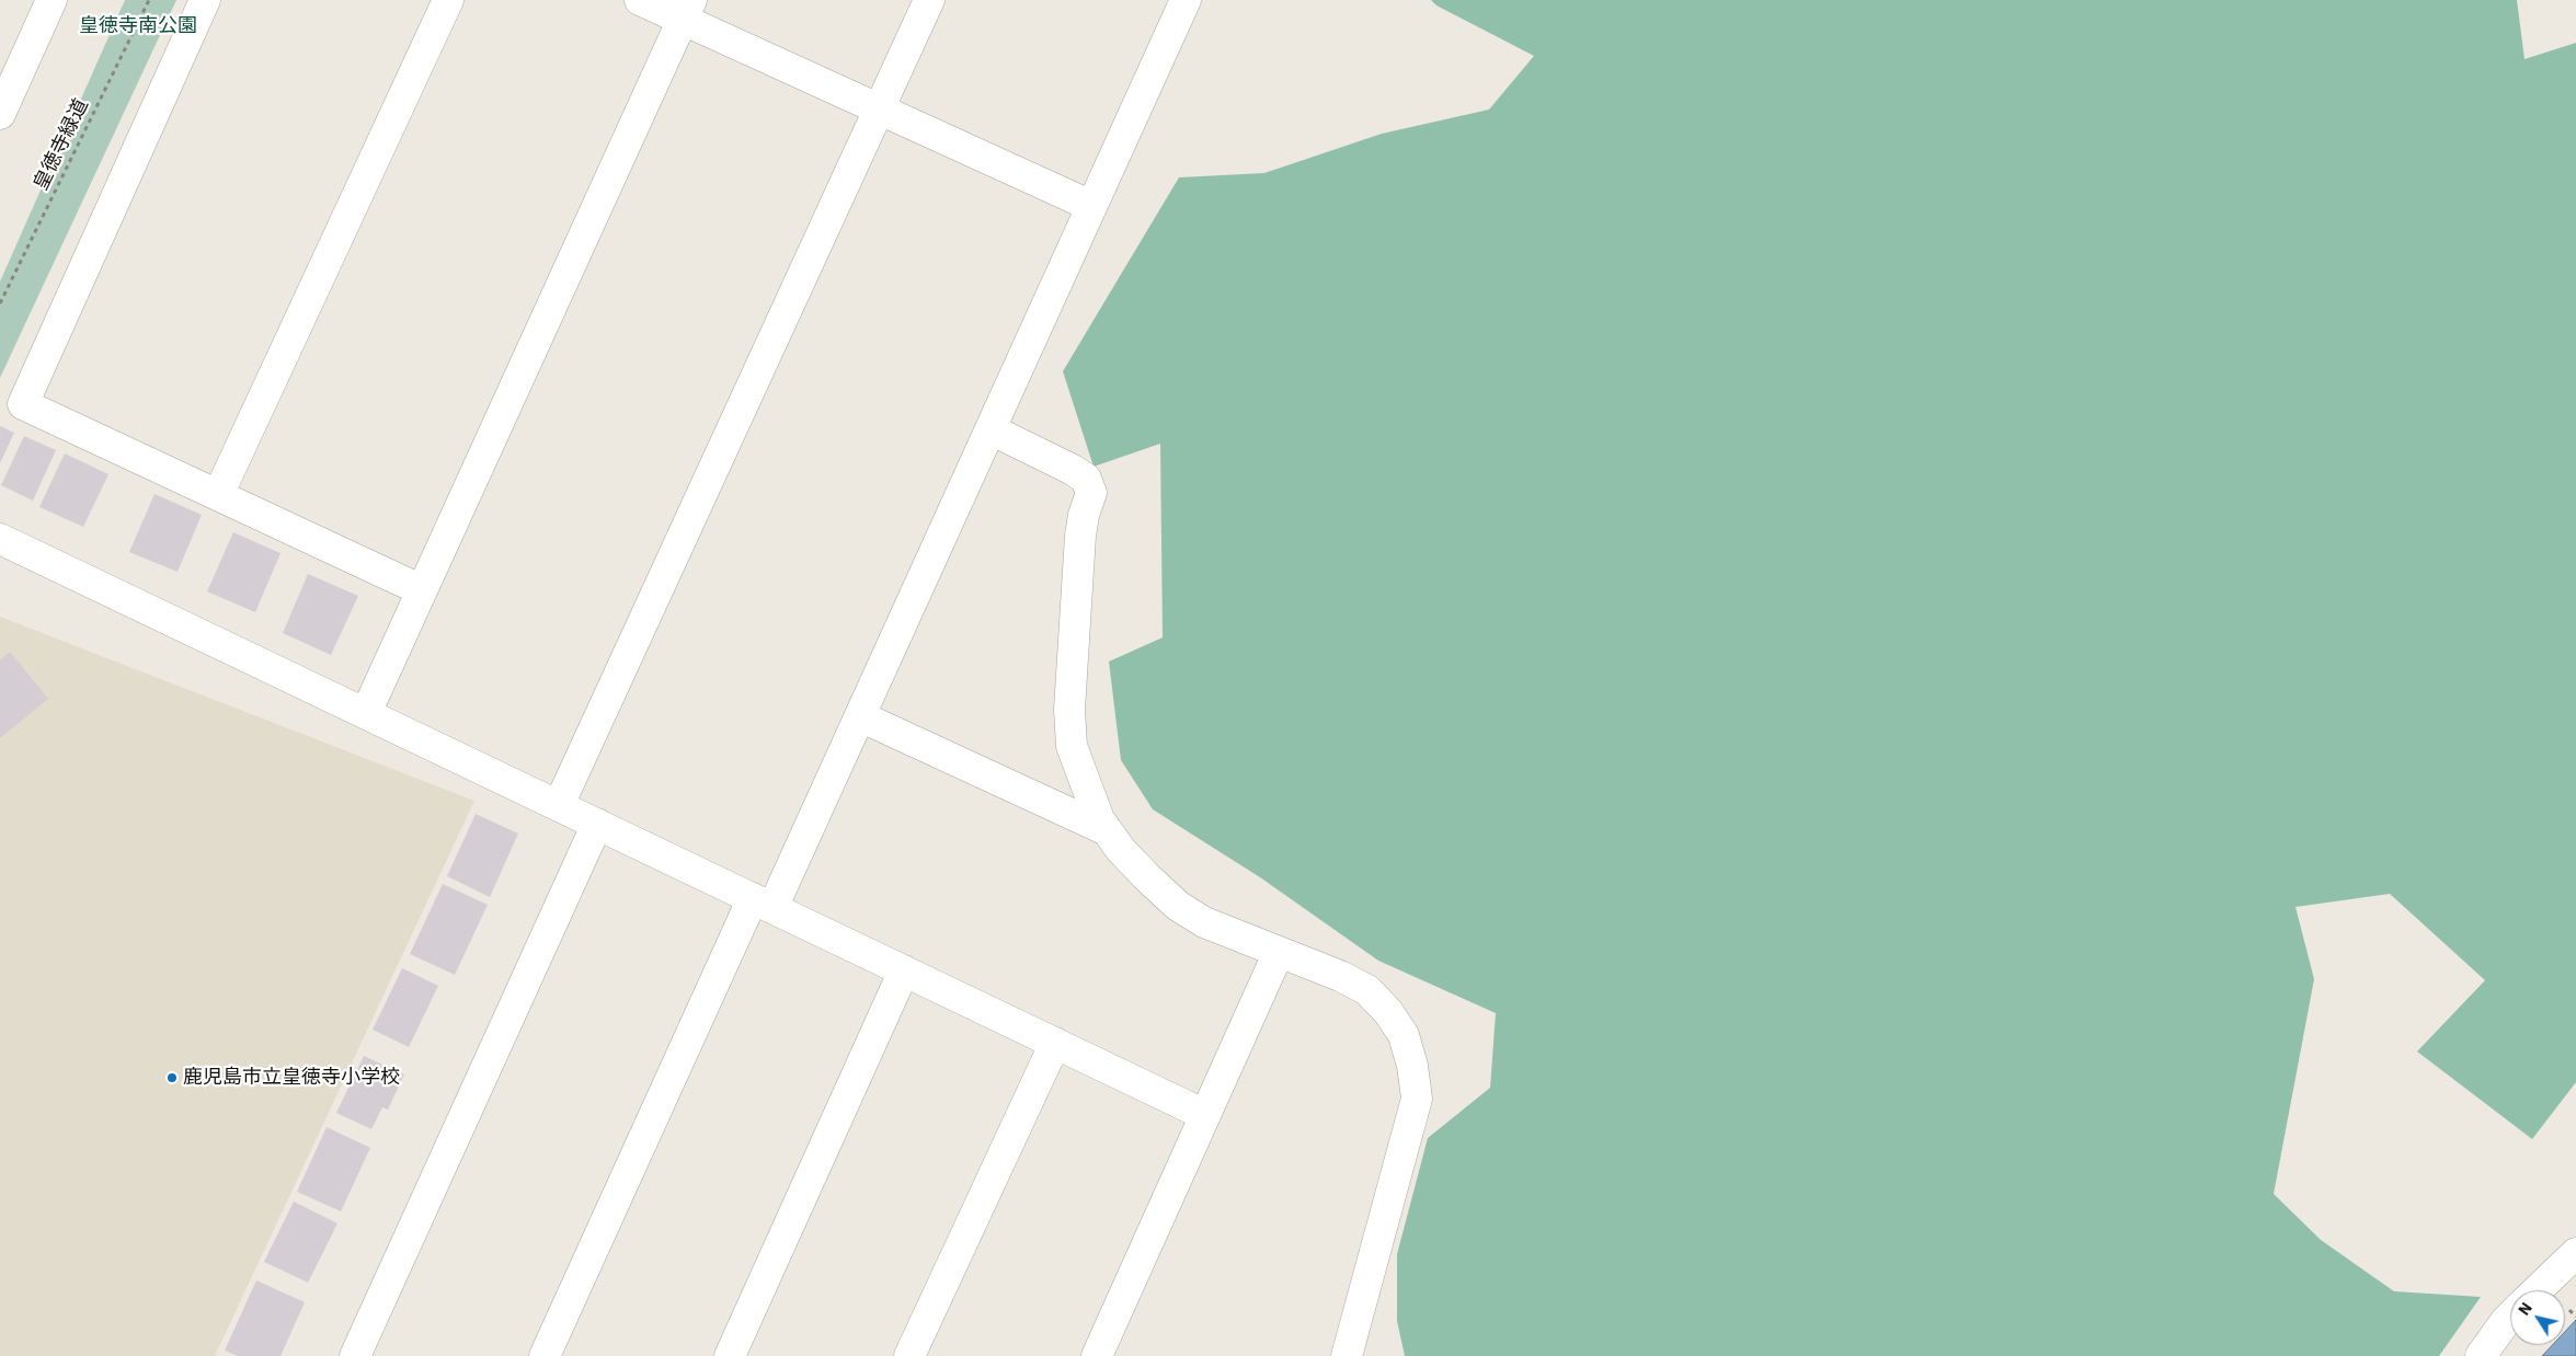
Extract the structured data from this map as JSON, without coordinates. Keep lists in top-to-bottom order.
{
  "streets": {
    "path": ["皇徳寺緑道"]
  },
  "parks": ["皇徳寺南公園"],
  "places": ["鹿児島市立皇徳寺小学校"],
  "north": "top left"
}
